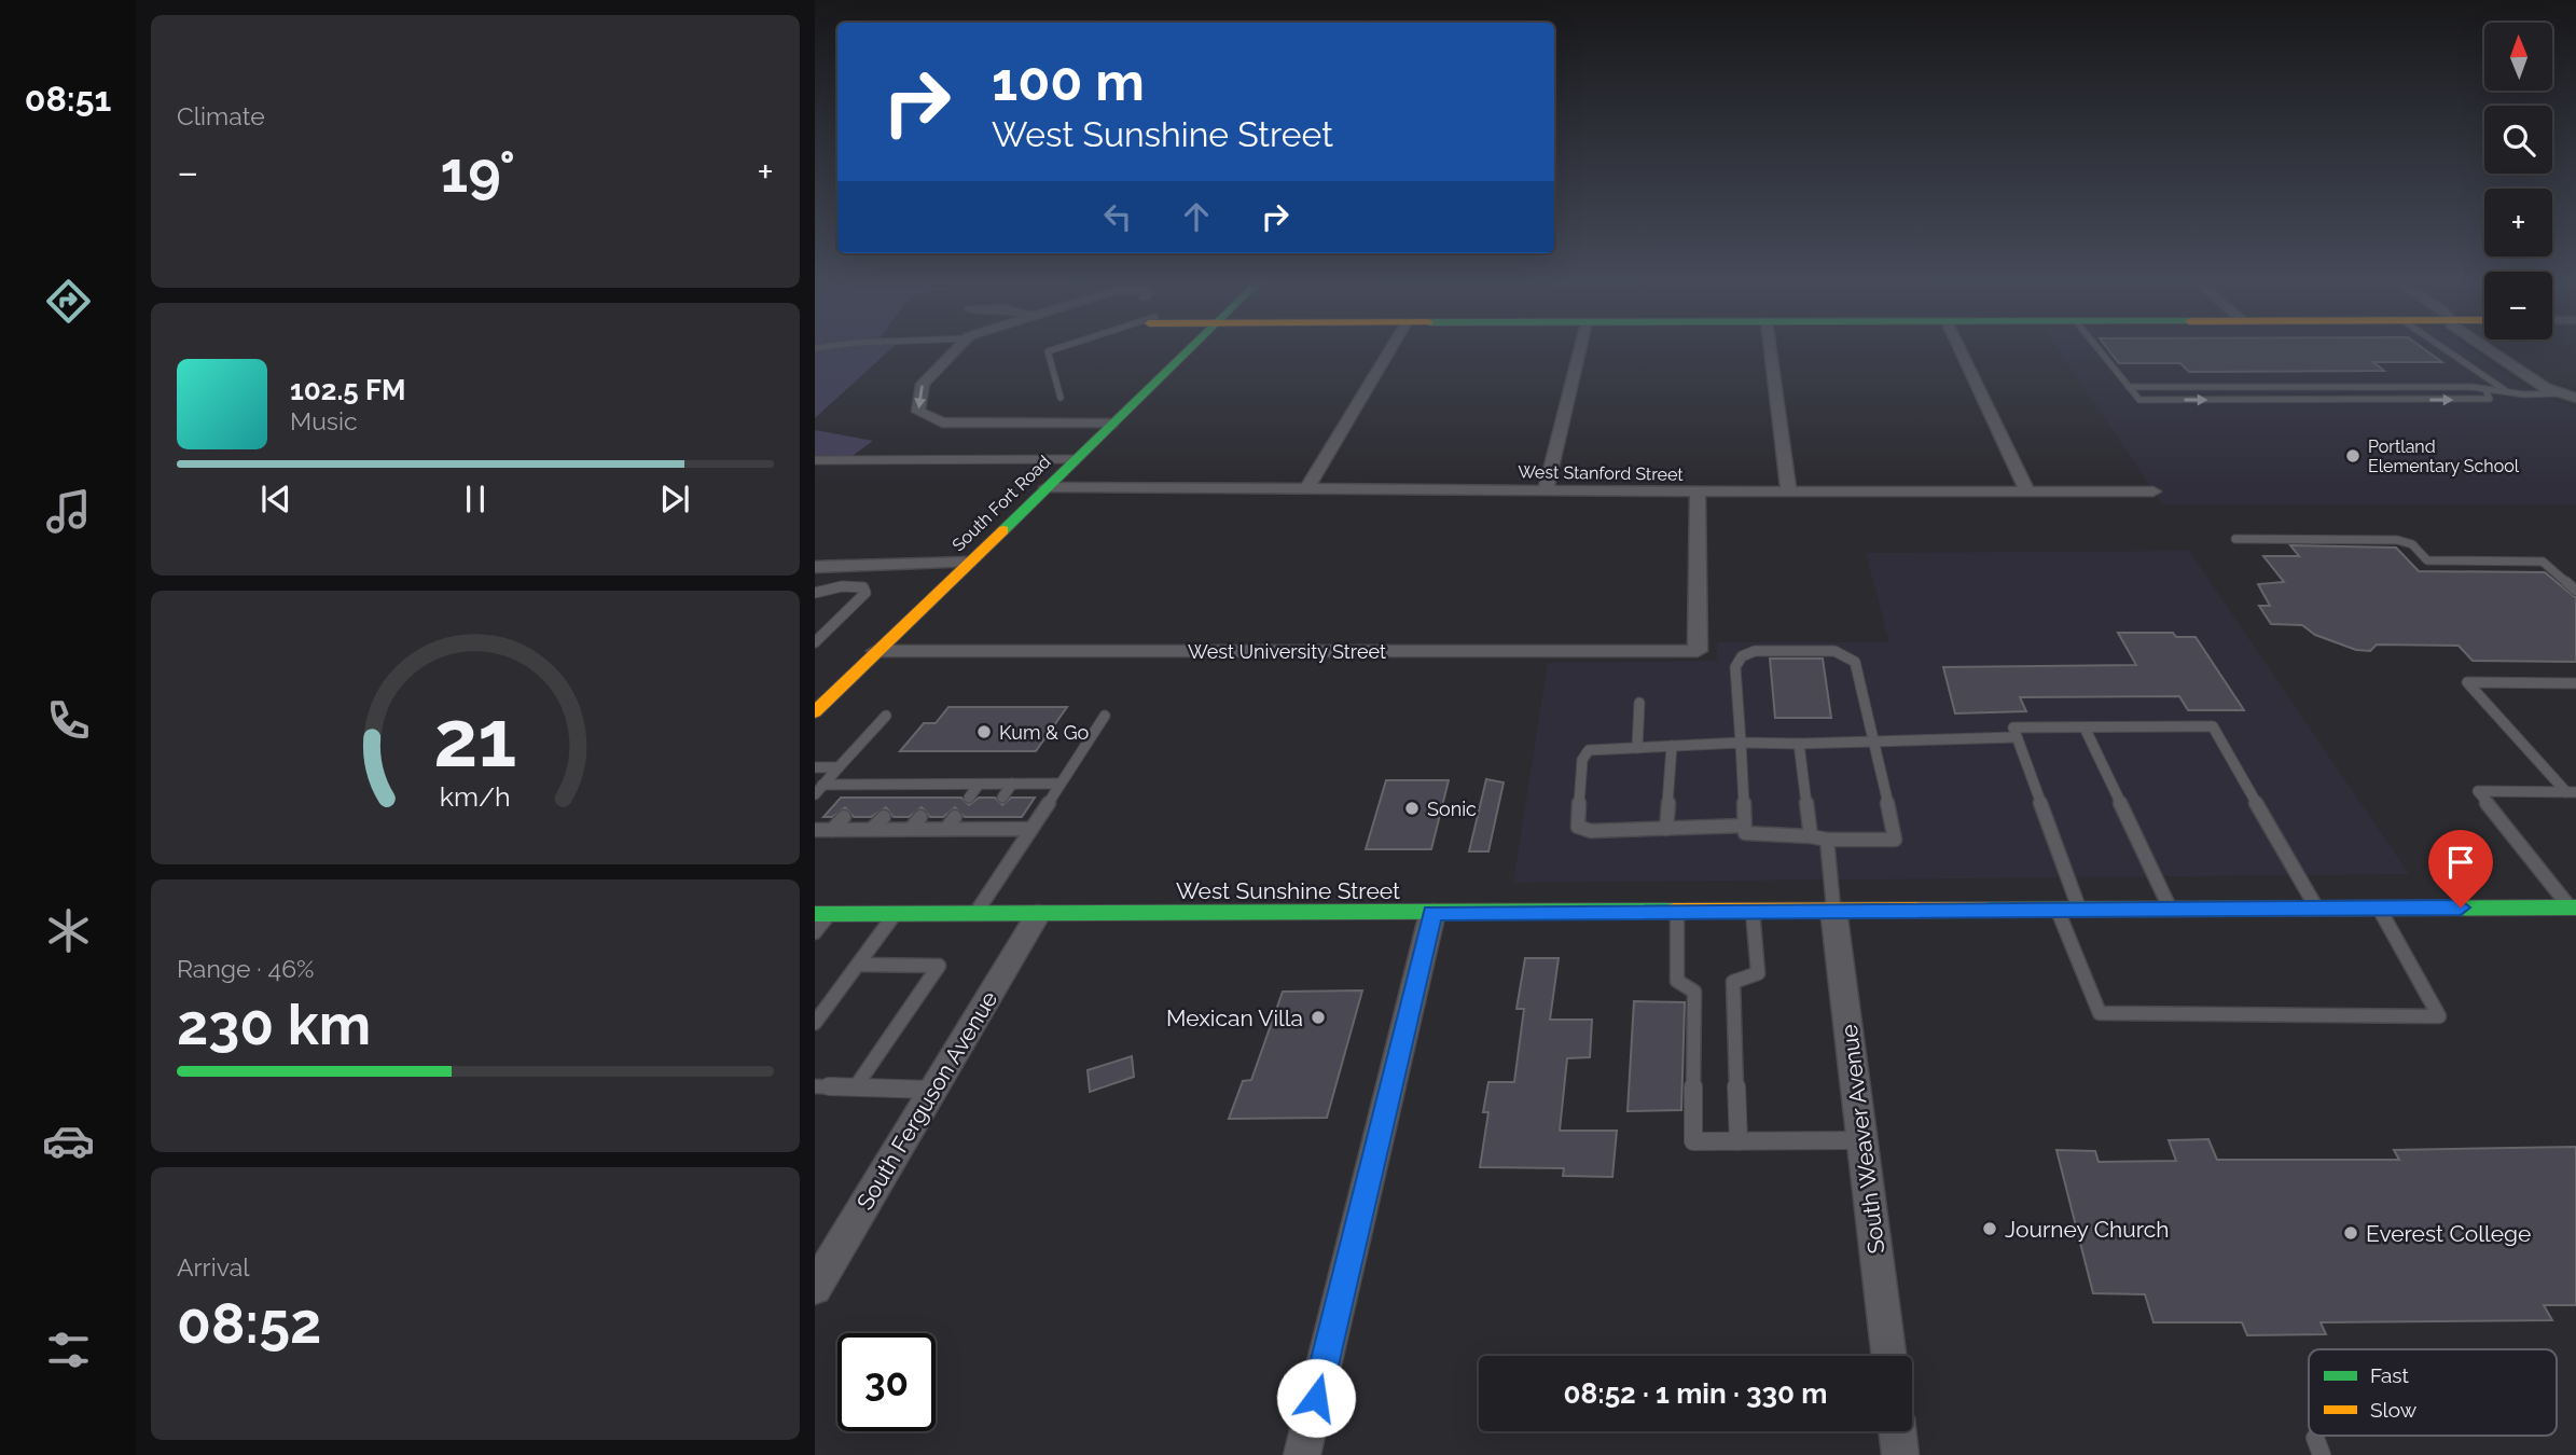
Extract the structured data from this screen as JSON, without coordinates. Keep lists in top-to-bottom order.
{
  "streets": {
    "street": [
      "West Stanford Street",
      "South Fort Road",
      "West University Street",
      "West Sunshine Street",
      "South Ferguson Avenue",
      "South Weaver Avenue"
    ]
  },
  "crossings": [
    ["West Stanford Street", "South Fort Road"],
    ["West Stanford Street", "West University Street"],
    ["South Fort Road", "West University Street"],
    ["West Sunshine Street", "South Ferguson Avenue"],
    ["West Sunshine Street", "South Weaver Avenue"]
  ],
  "places": [
    "Portland Elementary School",
    "Kum & Go",
    "Sonic",
    "Mexican Villa",
    "Journey Church",
    "Everest College"
  ],
  "legend": ["Fast", "Slow"],
  "north": "top",
  "page": {
    "tabs": "08:51",
    "tile": [
      "Climate",
      ["Range · 46%", "230 km"],
      ["Arrival", "08:52"]
    ],
    "map_buttons": ["+", "−"],
    "turn": ["100 m", "West Sunshine Street"],
    "heat": ["−", "19°", "+"],
    "song": ["102.5 FM", "Music"],
    "limit": "30",
    "trip": "08:52 · 1 min · 330 m",
    "gauge": ["21", "km/h"]
  }
}
